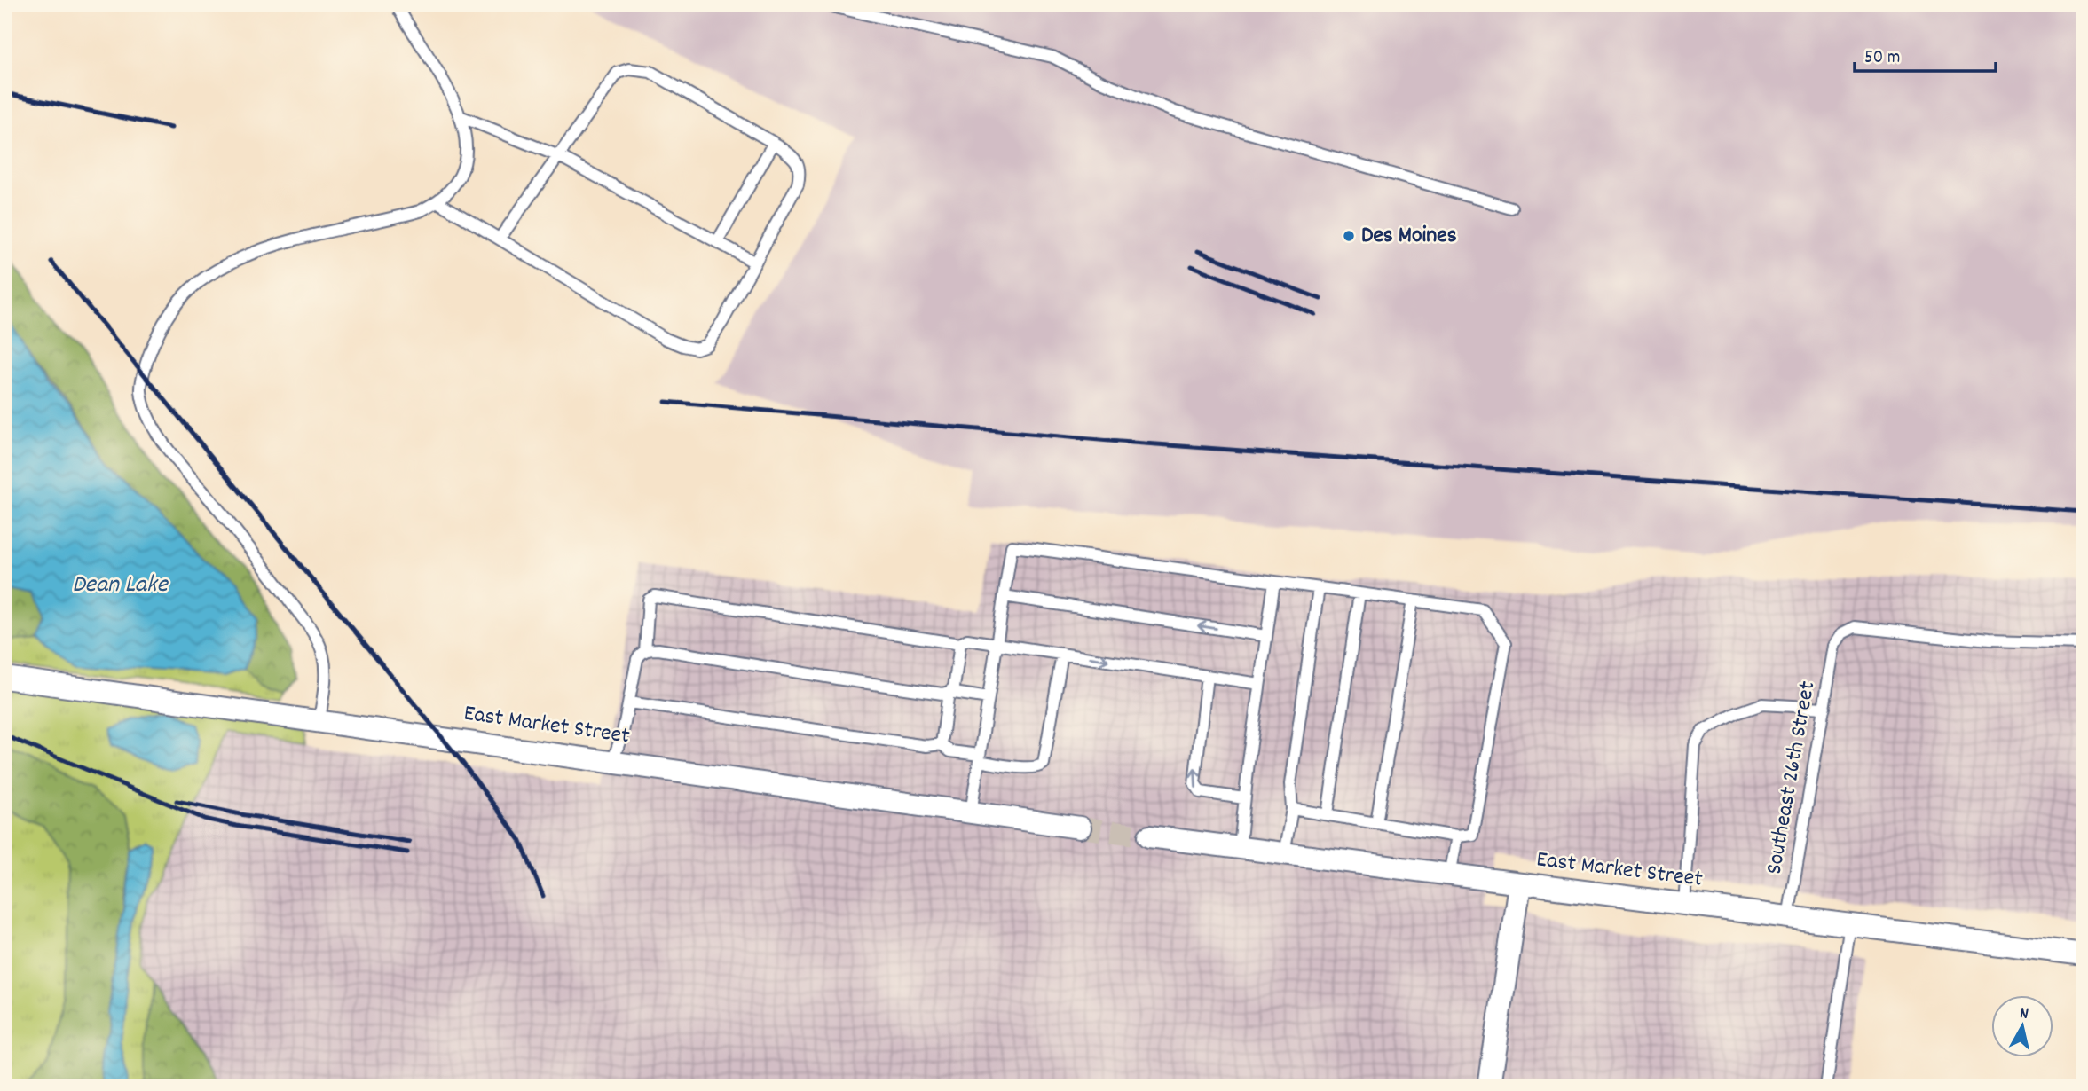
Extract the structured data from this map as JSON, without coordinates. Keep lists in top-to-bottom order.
{
  "streets": {
    "street": ["East Market Street"],
    "lane": ["Southeast 26th Street"]
  },
  "crossings": [
    ["East Market Street", "Southeast 26th Street"]
  ],
  "water": ["Dean Lake"],
  "places": ["Des Moines"],
  "scale_bar": "50 m",
  "north": "top"
}
